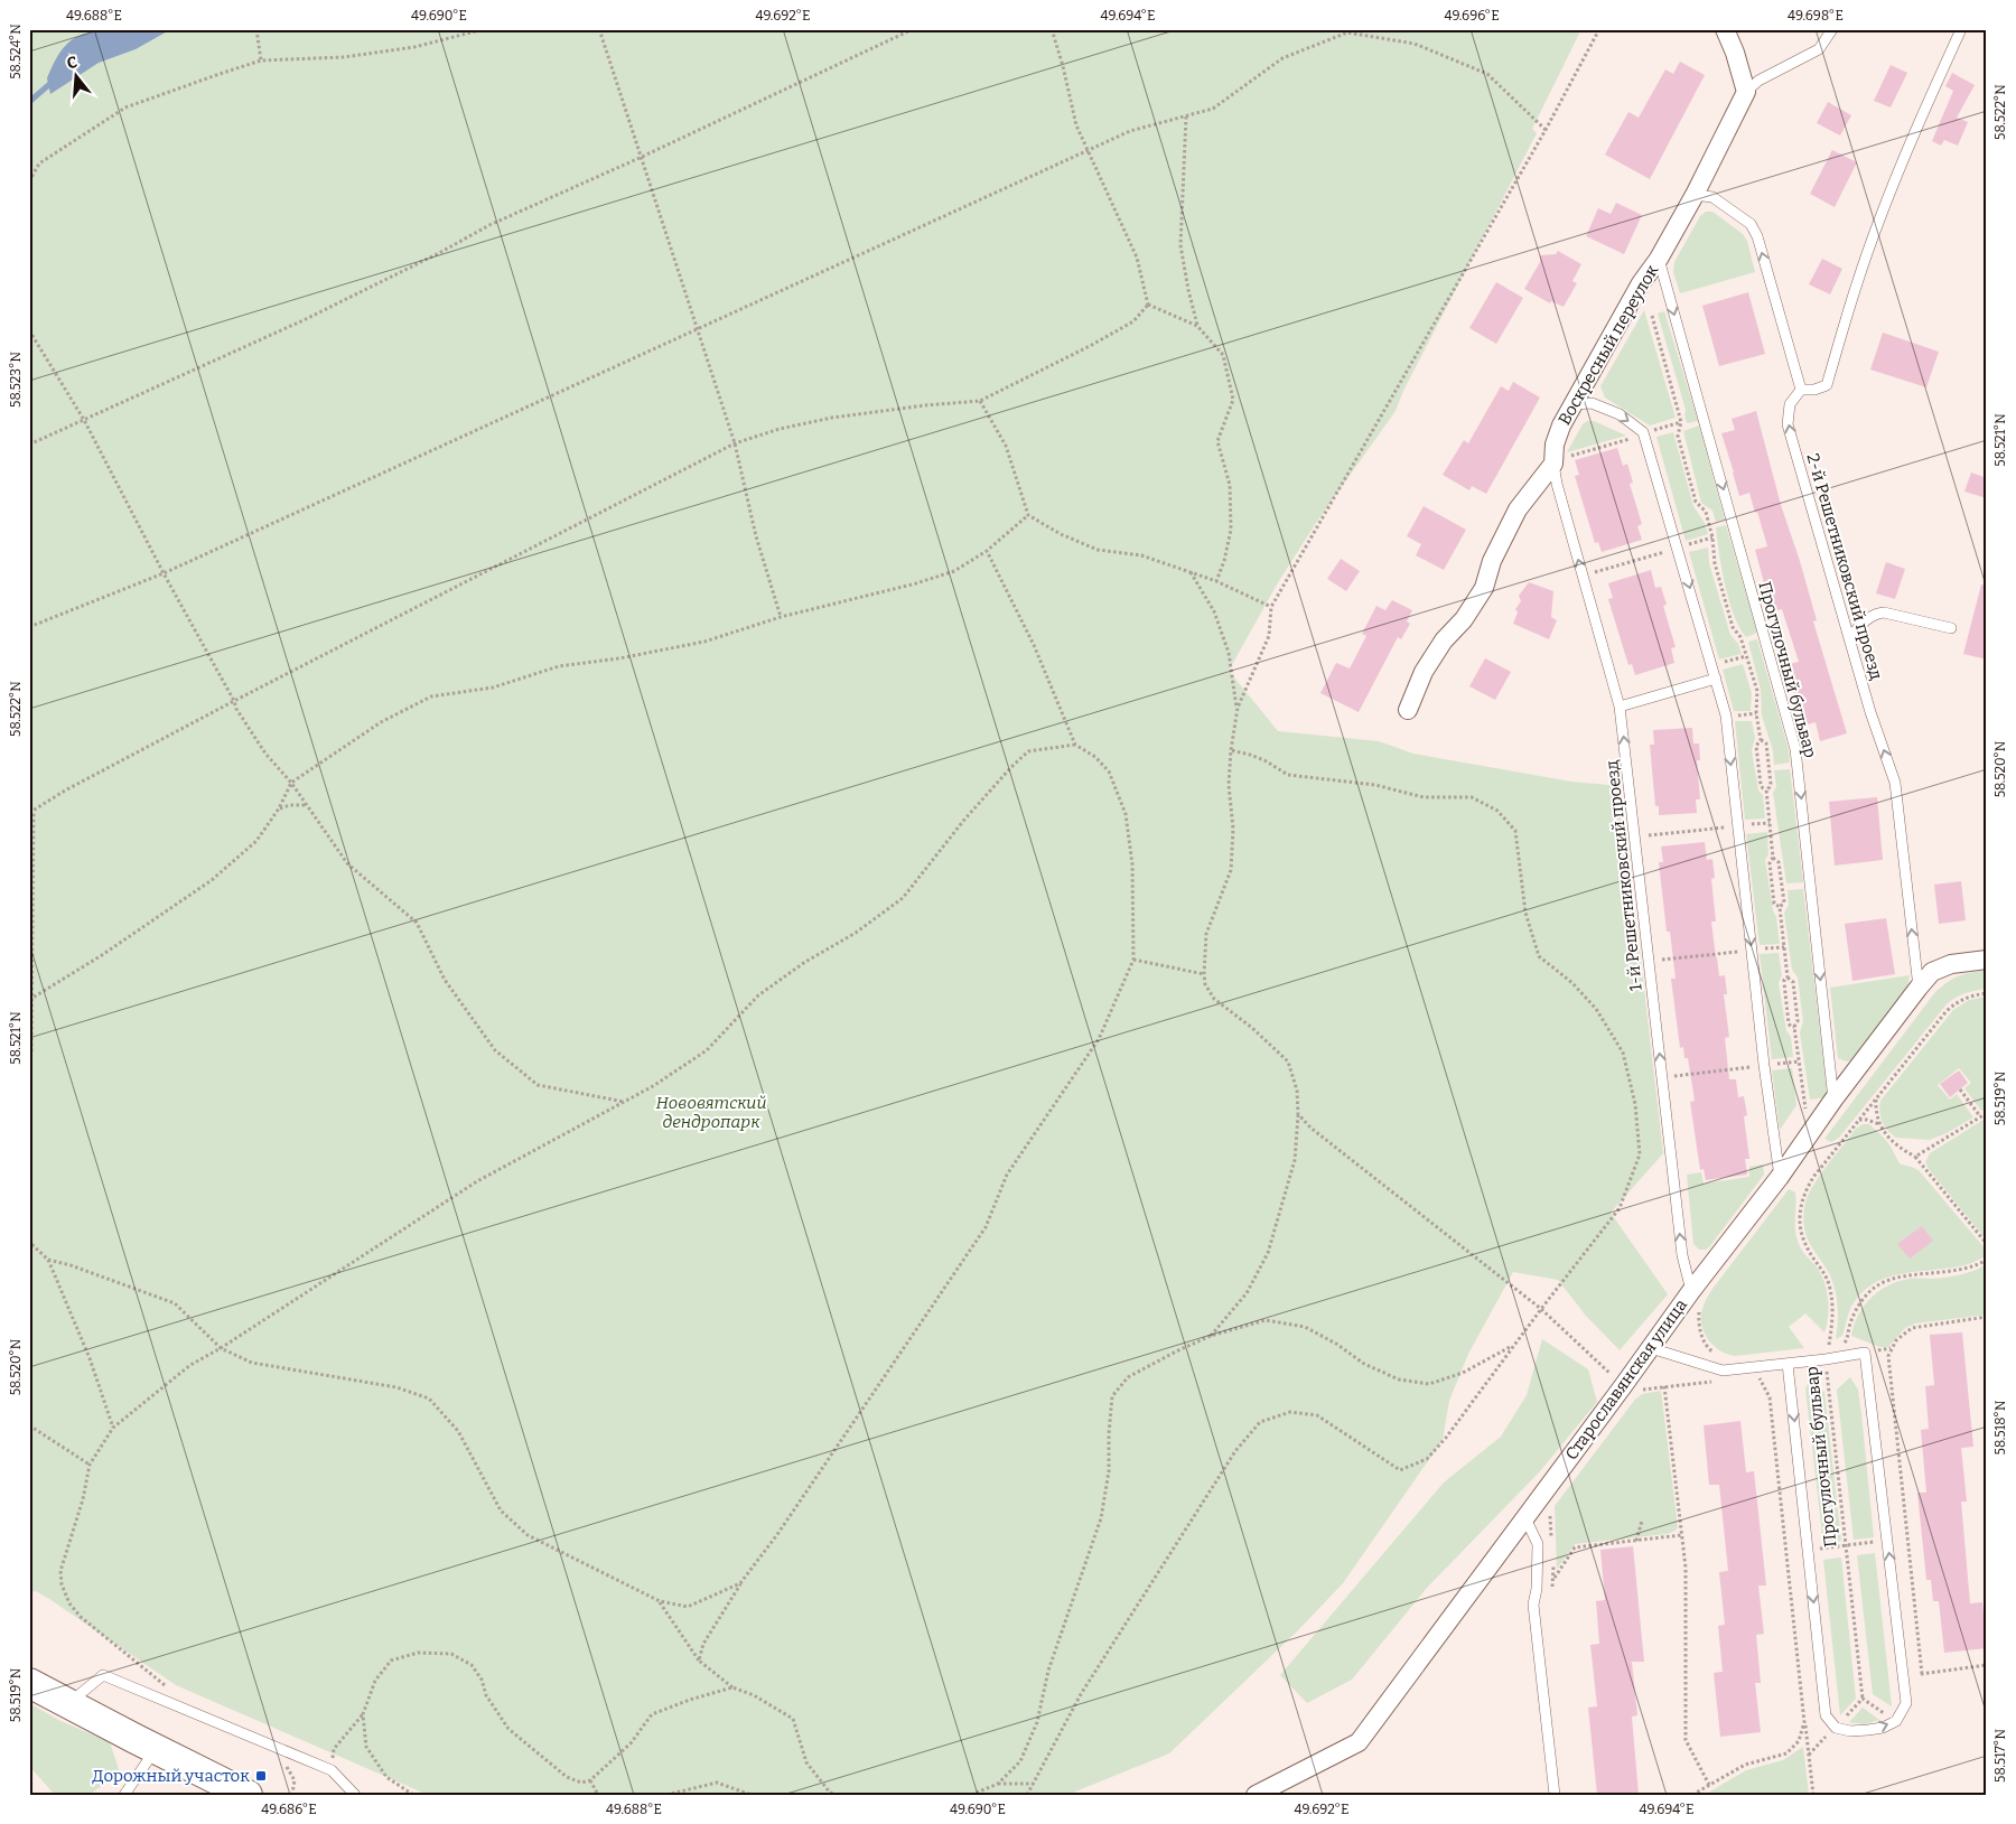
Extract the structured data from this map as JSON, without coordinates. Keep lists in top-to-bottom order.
{
  "streets": {
    "street": ["Воскресный переулок", "Старославянская улица"],
    "lane": ["2-й Решетниковский проезд", "Прогулочный бульвар", "1-й Решетниковский проезд"]
  },
  "crossings": [
    ["Воскресный переулок", "Прогулочный бульвар"],
    ["Воскресный переулок", "1-й Решетниковский проезд"],
    ["2-й Решетниковский проезд", "Старославянская улица"],
    ["Прогулочный бульвар", "Старославянская улица"],
    ["1-й Решетниковский проезд", "Старославянская улица"]
  ],
  "one_way": ["2-й Решетниковский проезд", "1-й Решетниковский проезд"],
  "parks": ["Нововятский дендропарк"],
  "places": {
    "transit": ["Дорожный участок"]
  },
  "north": "top",
  "coordinates": [
    "49.688°E",
    "49.690°E",
    "49.692°E",
    "49.694°E",
    "49.696°E",
    "49.698°E",
    "58.524°N",
    "58.522°N",
    "58.523°N",
    "58.521°N",
    "58.520°N",
    "58.519°N",
    "58.518°N",
    "58.517°N",
    "49.686°E"
  ]
}
